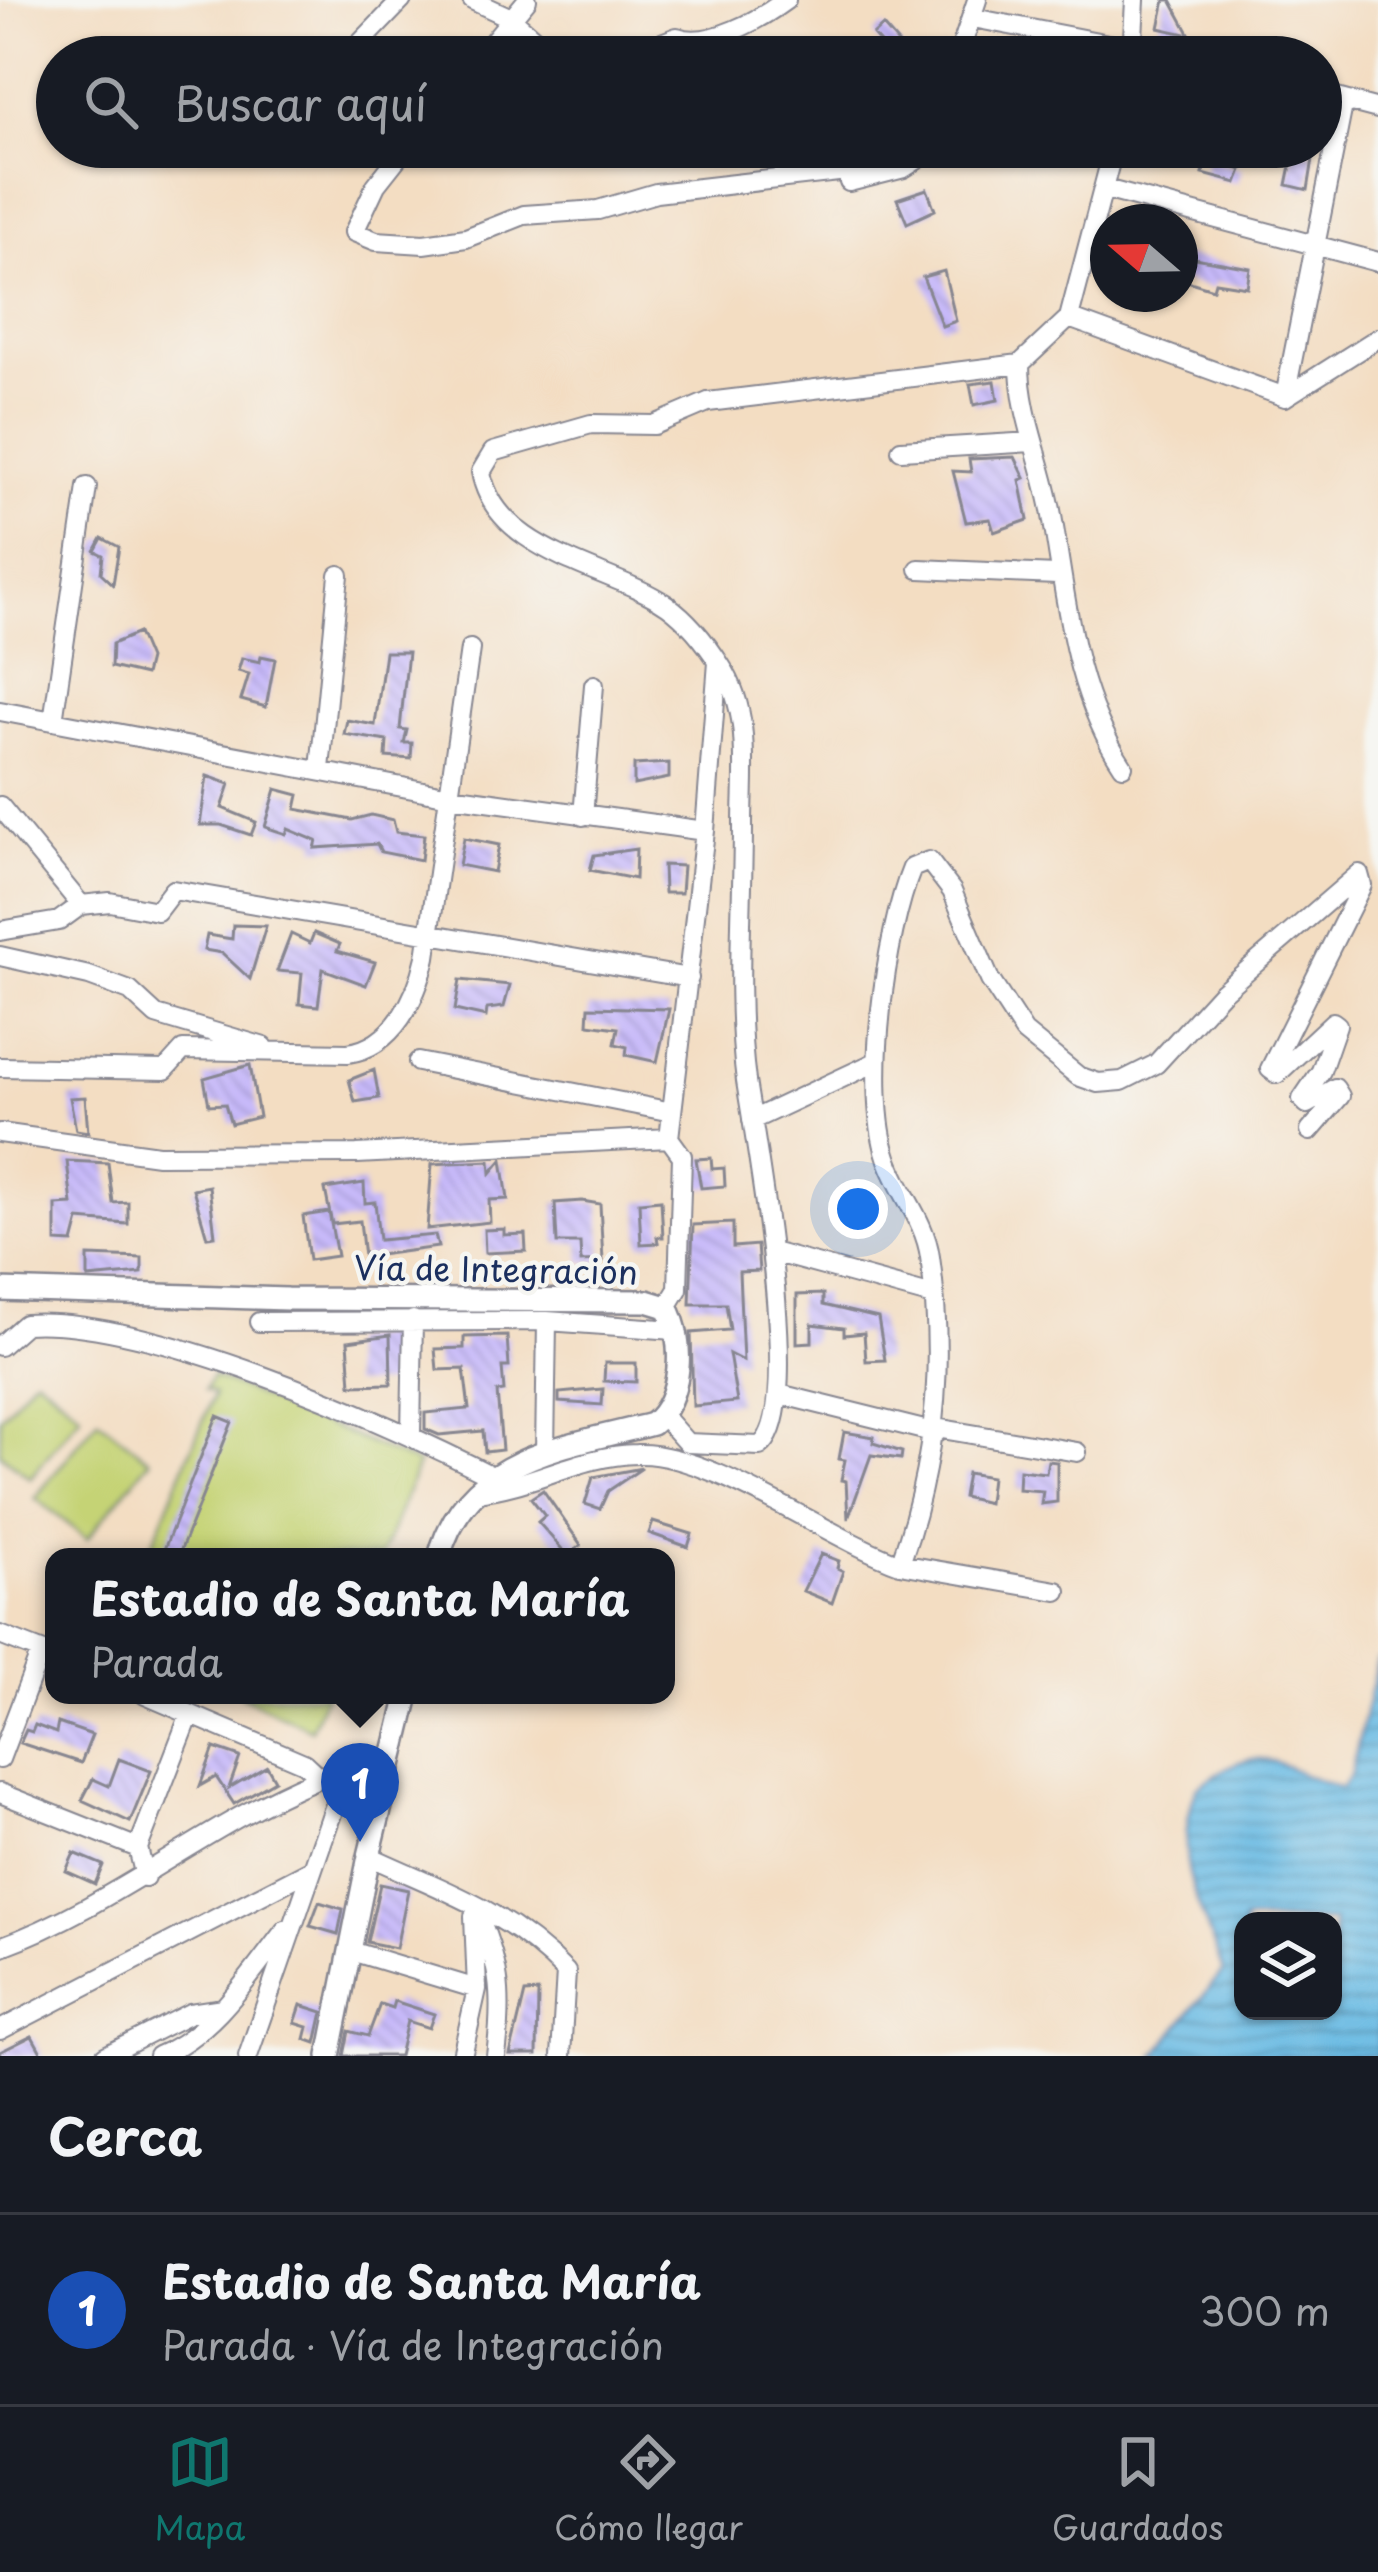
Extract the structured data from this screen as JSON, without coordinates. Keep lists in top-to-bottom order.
{
  "streets": {
    "main road": ["Vía de Integración"]
  },
  "north": "left",
  "page": {
    "search": "Buscar aquí",
    "popup": ["Estadio de Santa María", "Parada"],
    "pins": "1",
    "heading": "Cerca",
    "list": [
      {
        "mark": "1",
        "name": "Estadio de Santa María",
        "note": "Parada · Vía de Integración",
        "value": "300 m"
      }
    ],
    "nav": ["Mapa", "Cómo llegar", "Guardados"]
  }
}
